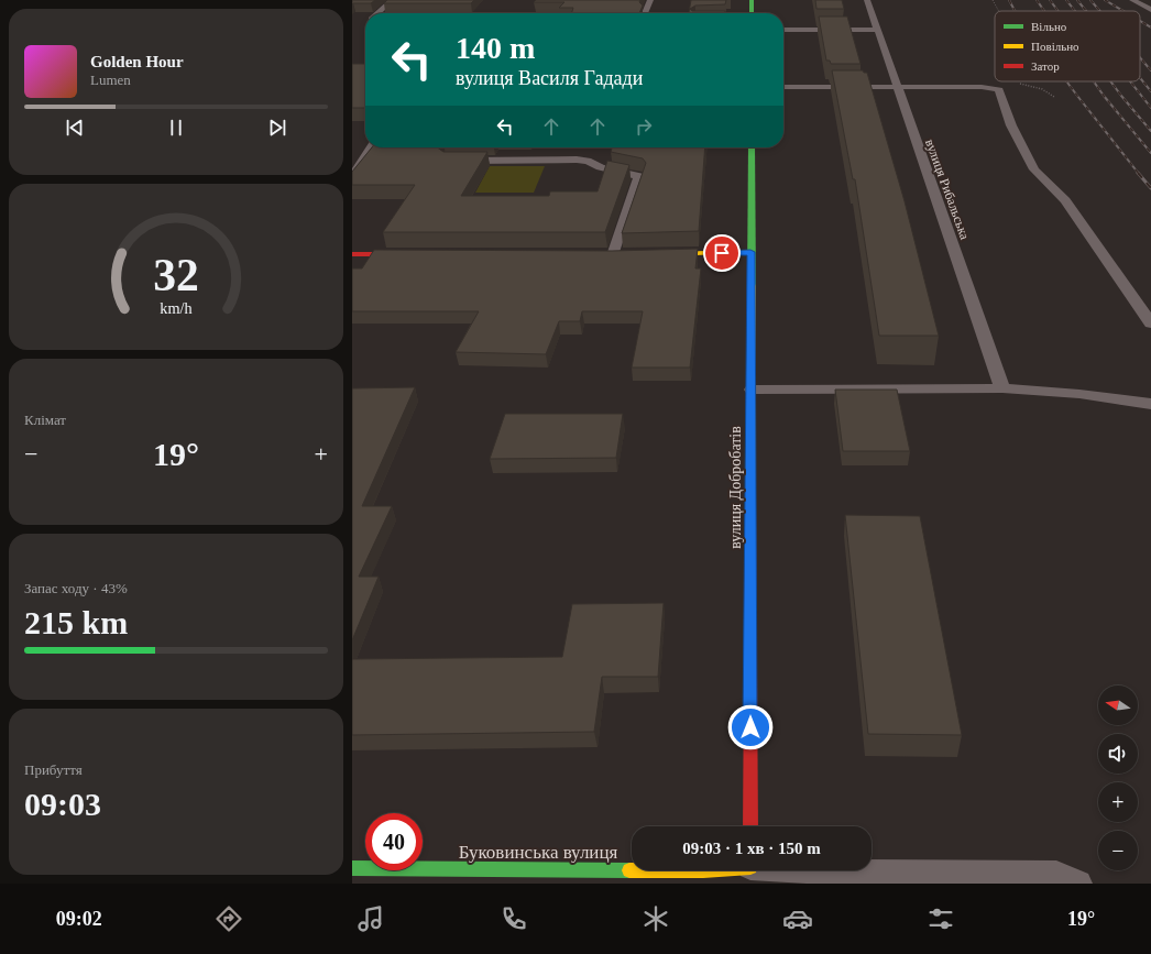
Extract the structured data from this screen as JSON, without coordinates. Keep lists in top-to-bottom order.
{
  "streets": {
    "street": ["вулиця Добробатів", "Буковинська вулиця"],
    "lane": ["вулиця Рибальська"]
  },
  "legend": ["Вільно", "Повільно", "Затор"],
  "north": "left",
  "page": {
    "turn": ["140 m", "вулиця Василя Гадади"],
    "song": ["Golden Hour", "Lumen"],
    "tile": [
      "Клімат",
      ["Запас ходу · 43%", "215 km"],
      ["Прибуття", "09:03"]
    ],
    "heat": ["−", "19°", "+"],
    "map_buttons": ["+", "−"],
    "limit": "40",
    "trip": "09:03 · 1 хв · 150 m",
    "tabs": ["09:02", "19°"],
    "gauge": ["32", "km/h"]
  }
}
